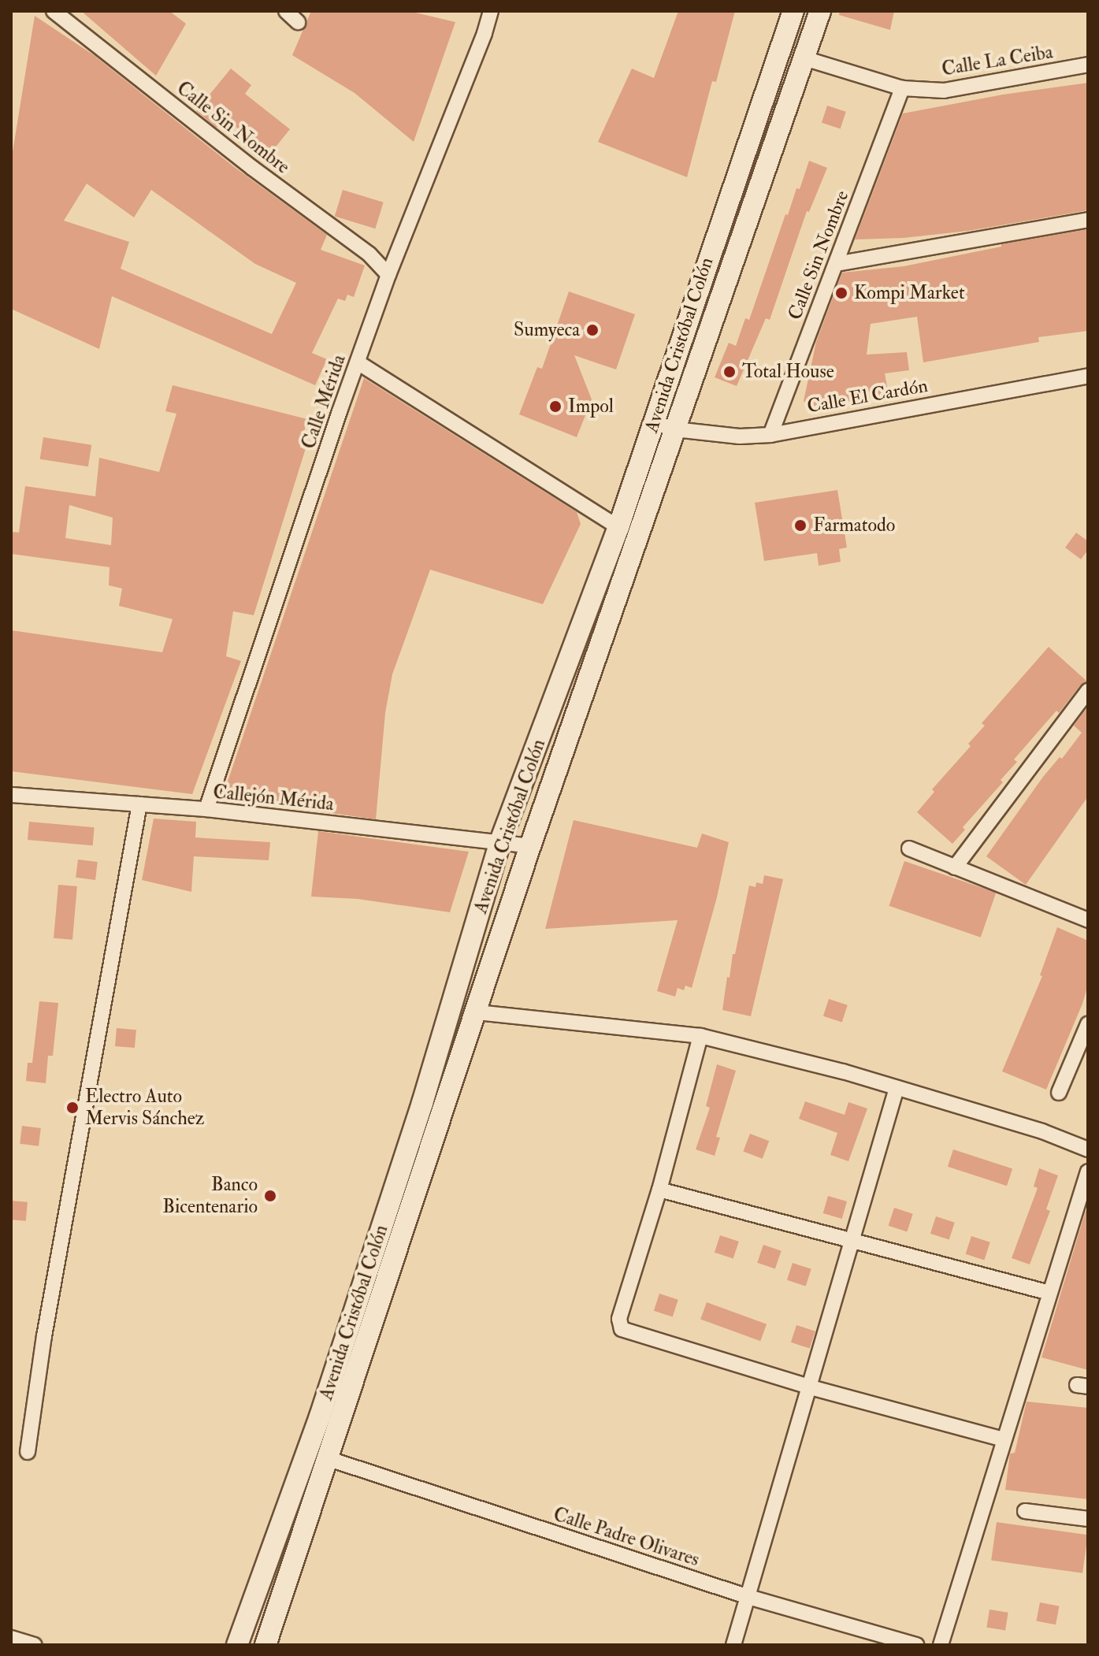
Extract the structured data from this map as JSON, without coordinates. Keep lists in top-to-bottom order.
{
  "streets": {
    "street": [
      "Calle La Ceiba",
      "Calle Sin Nombre",
      "Avenida Cristóbal Colón",
      "Calle El Cardón",
      "Calle Mérida",
      "Callejón Mérida",
      "Calle Padre Olivares"
    ]
  },
  "crossings": [
    ["Calle La Ceiba", "Calle Sin Nombre"],
    ["Calle La Ceiba", "Avenida Cristóbal Colón"],
    ["Calle Sin Nombre", "Calle El Cardón"],
    ["Calle Sin Nombre", "Calle Mérida"],
    ["Avenida Cristóbal Colón", "Calle El Cardón"],
    ["Avenida Cristóbal Colón", "Callejón Mérida"],
    ["Avenida Cristóbal Colón", "Calle Padre Olivares"],
    ["Calle Mérida", "Callejón Mérida"]
  ],
  "places": [
    "Kompi Market",
    "Sumyeca",
    "Total House",
    "Impol",
    "Farmatodo",
    "Electro Auto Mervis Sánchez",
    "Banco Bicentenario"
  ]
}
